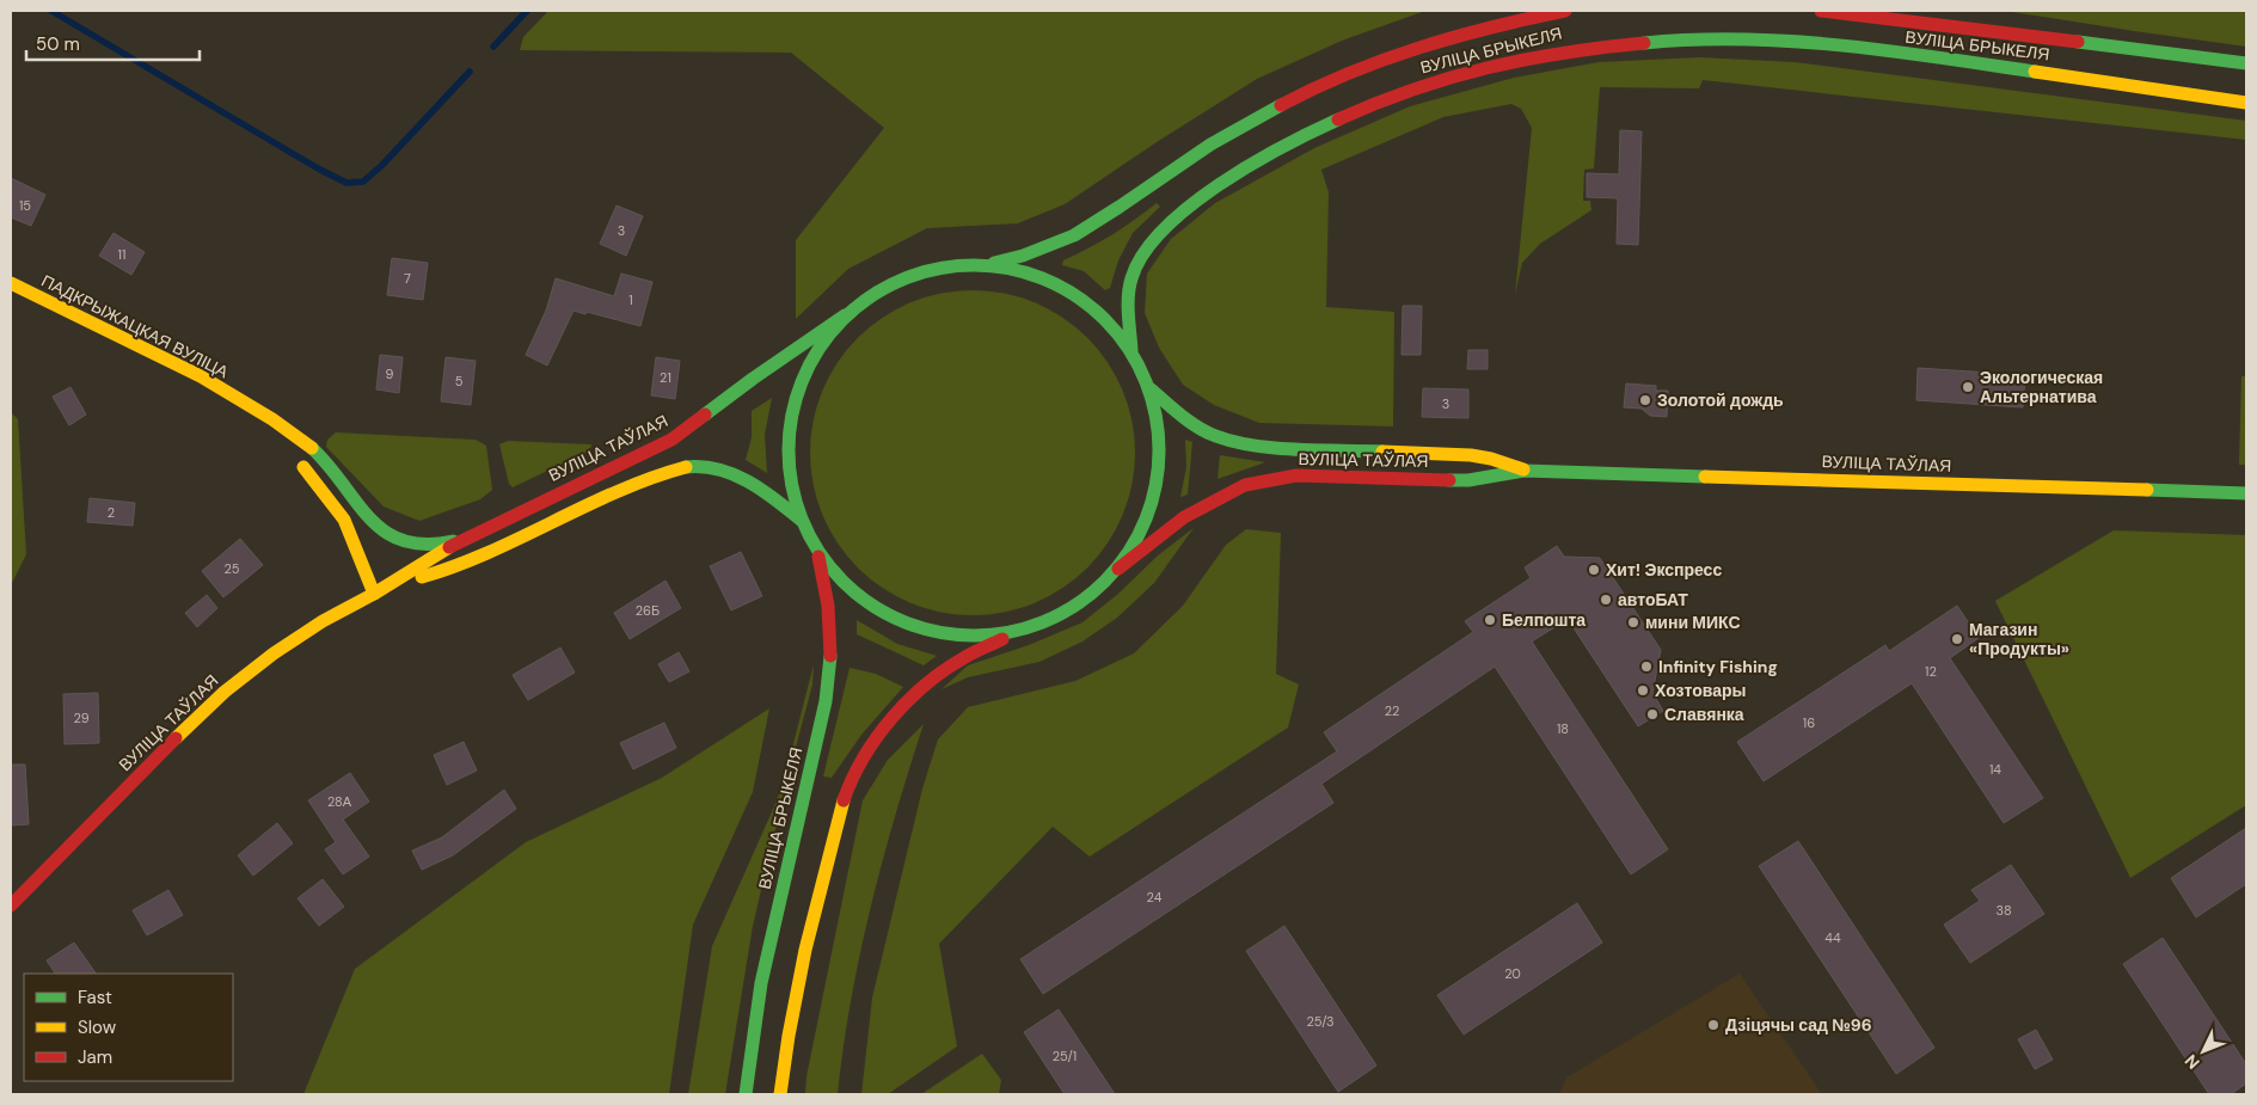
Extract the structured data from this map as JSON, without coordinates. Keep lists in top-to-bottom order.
{
  "streets": {
    "main road": ["ВУЛІЦА БРЫКЕЛЯ", "ПАДКРЫЖАЦКАЯ ВУЛІЦА", "ВУЛІЦА ТАЎЛАЯ"]
  },
  "places": [
    "Экологическая Альтернатива",
    "Золотой дождь",
    "Хит! Экспресс",
    "автоБАТ",
    "Белпошта",
    "мини МИКС",
    "Магазин «Продукты»",
    "Infinity Fishing",
    "Хозтовары",
    "Славянка",
    "Дзіцячы сад №96"
  ],
  "house_numbers": [
    "15",
    "3",
    "11",
    "7",
    "1",
    "9",
    "21",
    "5",
    "3",
    "2",
    "25",
    "26Б",
    "12",
    "22",
    "29",
    "16",
    "18",
    "14",
    "28А",
    "24",
    "38",
    "44",
    "20",
    "25/3",
    "25/1"
  ],
  "legend": ["Fast", "Slow", "Jam"],
  "scale_bar": "50 m",
  "north": "bottom left"
}
